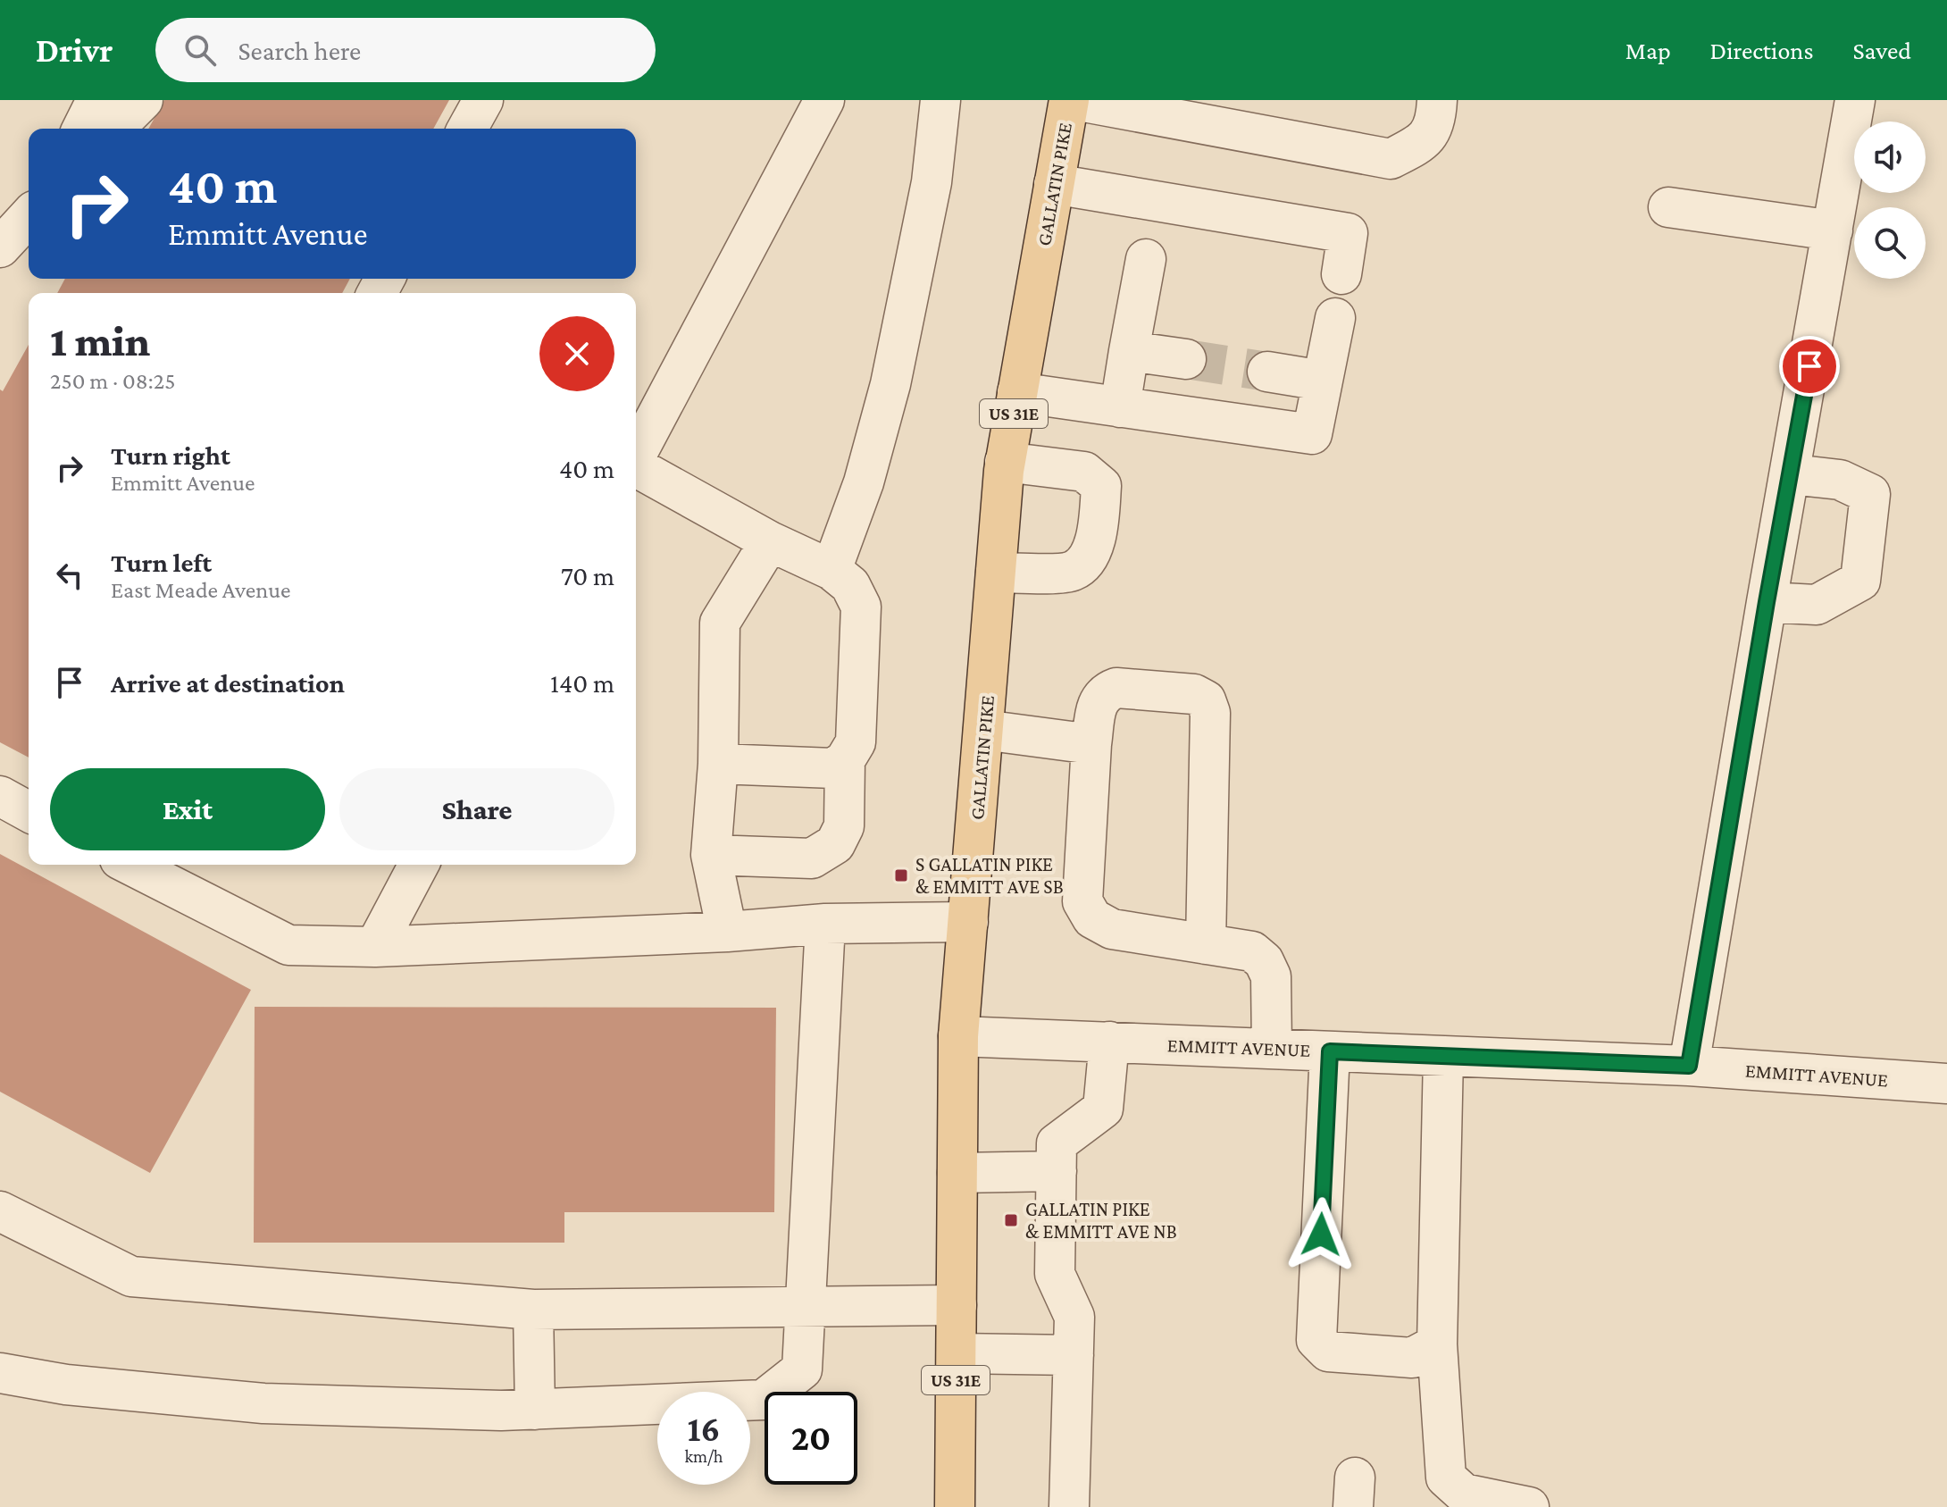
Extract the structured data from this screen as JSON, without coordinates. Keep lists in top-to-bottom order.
{
  "streets": {
    "main road": ["GALLATIN PIKE", "US 31E"],
    "street": ["EMMITT AVENUE"]
  },
  "crossings": [
    ["GALLATIN PIKE", "EMMITT AVENUE"]
  ],
  "places": {
    "transit": ["S GALLATIN PIKE & EMMITT AVE SB", "GALLATIN PIKE & EMMITT AVE NB"]
  },
  "page": {
    "header": "Drivr",
    "search": "Search here",
    "nav": ["Map", "Directions", "Saved"],
    "turn": ["40 m", "Emmitt Avenue"],
    "heading": ["1 min", "250 m · 08:25"],
    "list": [
      {
        "name": "Turn right",
        "note": "Emmitt Avenue",
        "value": "40 m"
      },
      {
        "name": "Turn left",
        "note": "East Meade Avenue",
        "value": "70 m"
      },
      {
        "name": "Arrive at destination",
        "value": "140 m"
      }
    ],
    "buttons": ["Exit", "Share"],
    "speed": "16 km/h",
    "limit": "20"
  }
}
